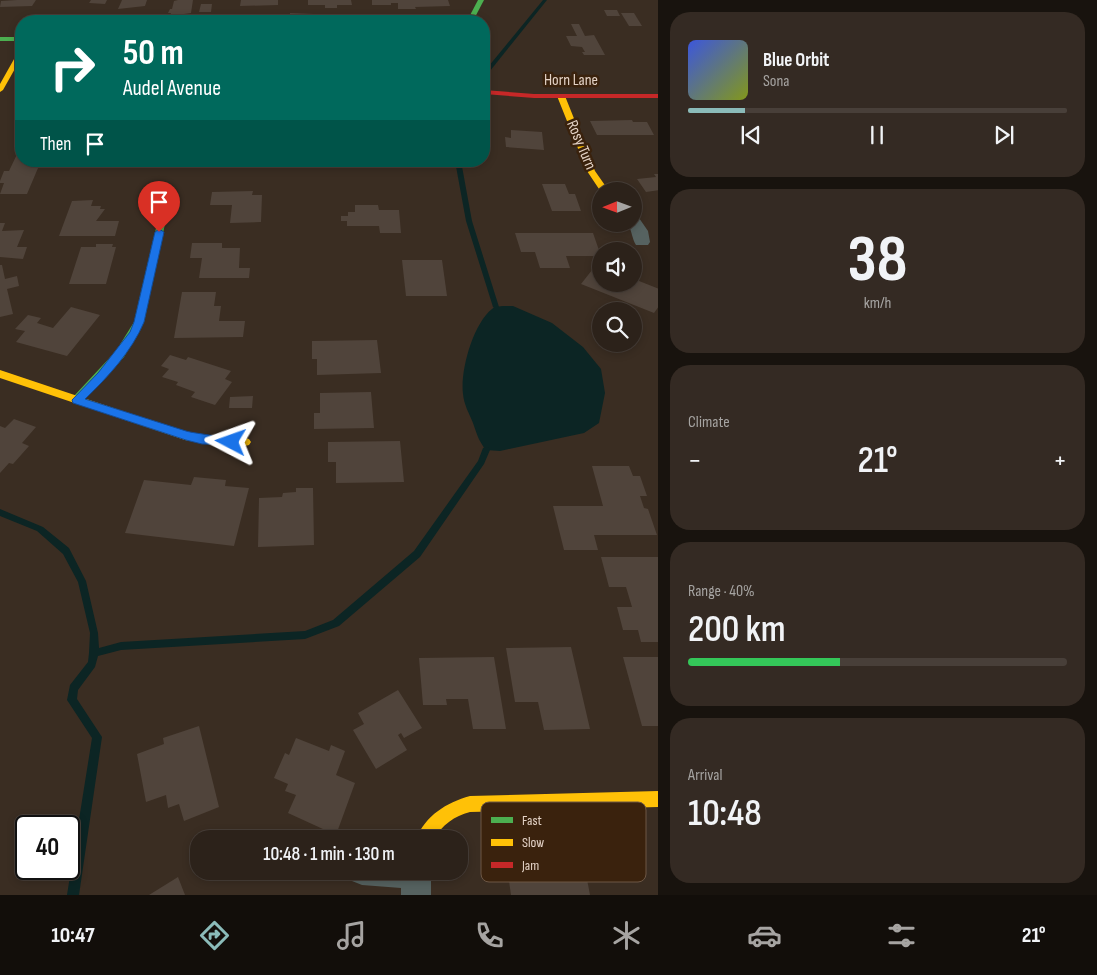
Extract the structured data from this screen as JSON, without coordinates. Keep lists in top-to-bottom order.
{
  "streets": {
    "street": ["Horn Lane", "Rosy Turn"]
  },
  "crossings": [
    ["Horn Lane", "Rosy Turn"]
  ],
  "legend": ["Fast", "Slow", "Jam"],
  "north": "left",
  "page": {
    "turn": ["50 m", "Audel Avenue"],
    "song": ["Blue Orbit", "Sona"],
    "then": "Then",
    "tile": [
      ["38", "km/h"],
      "Climate",
      ["Range · 40%", "200 km"],
      ["Arrival", "10:48"]
    ],
    "heat": ["−", "21°", "+"],
    "limit": "40",
    "trip": "10:48 · 1 min · 130 m",
    "tabs": ["10:47", "21°"]
  }
}
